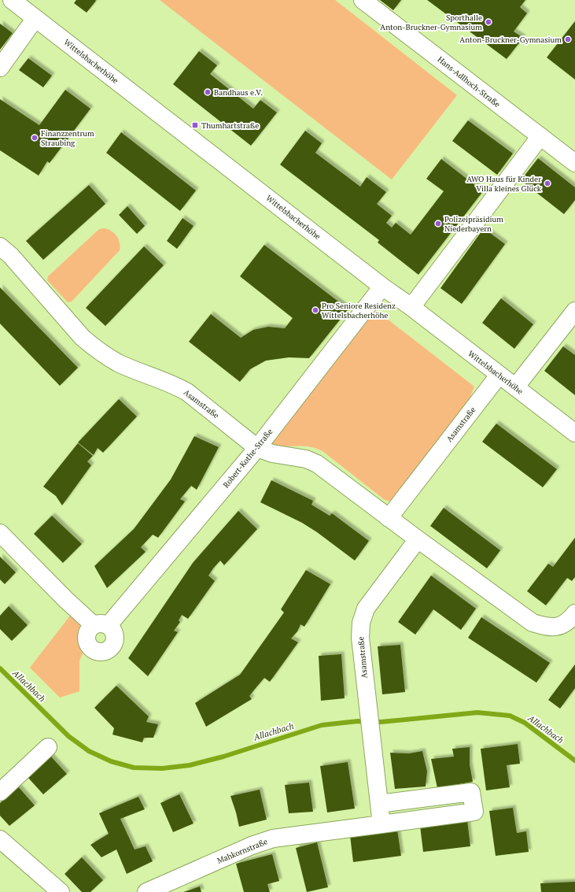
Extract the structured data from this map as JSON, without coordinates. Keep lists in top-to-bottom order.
{
  "streets": {
    "street": [
      "Wittelsbacherhöhe",
      "Hans-Adlhoch-Straße",
      "Asamstraße",
      "Robert-Kothe-Straße",
      "Mahkornstraße"
    ]
  },
  "crossings": [
    ["Wittelsbacherhöhe", "Asamstraße"],
    ["Wittelsbacherhöhe", "Robert-Kothe-Straße"],
    ["Asamstraße", "Robert-Kothe-Straße"],
    ["Asamstraße", "Mahkornstraße"]
  ],
  "water": ["Allachbach"],
  "places": {
    "other": [
      "Sporthalle Anton-Bruckner-Gymnasium",
      "Anton-Bruckner-Gymnasium",
      "Bandhaus e.V.",
      "Finanzzentrum Straubing",
      "AWO Haus für Kinder Villa kleines Glück",
      "Polizeipräsidium Niederbayern",
      "Pro Seniore Residenz Wittelsbacherhöhe"
    ],
    "transit": ["Thumhartstraße"]
  }
}
